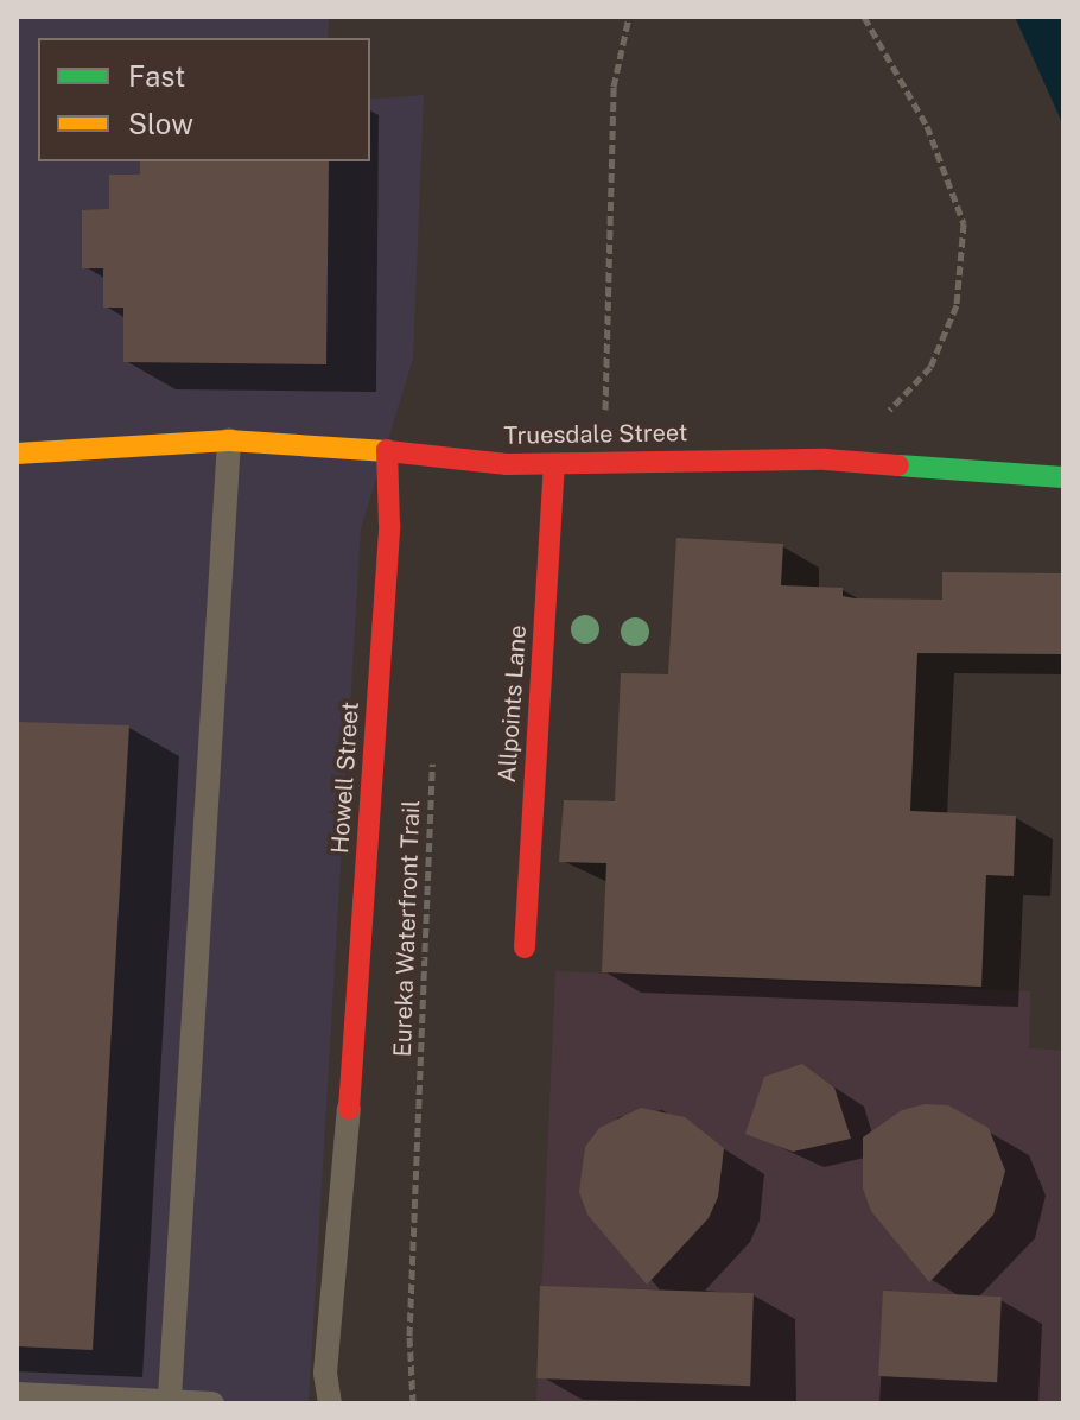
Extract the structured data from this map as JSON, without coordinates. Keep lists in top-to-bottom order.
{
  "streets": {
    "street": ["Truesdale Street", "Allpoints Lane", "Howell Street"],
    "path": ["Eureka Waterfront Trail"]
  },
  "crossings": [
    ["Truesdale Street", "Allpoints Lane"],
    ["Truesdale Street", "Howell Street"]
  ],
  "legend": ["Fast", "Slow"]
}
